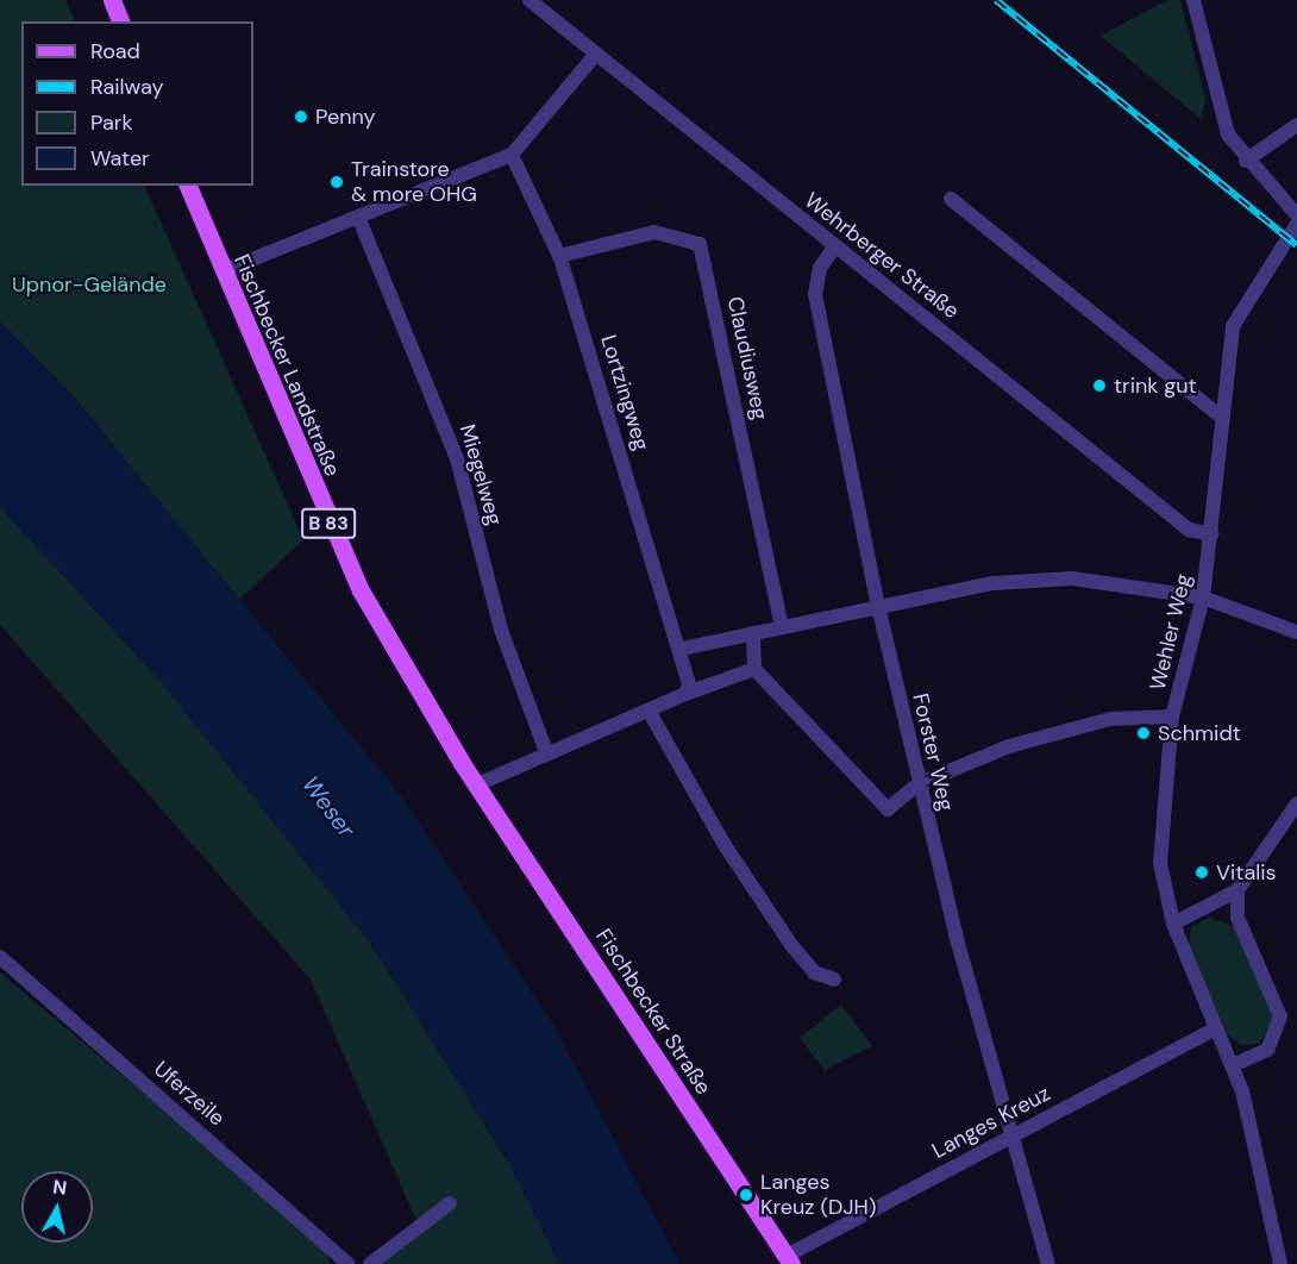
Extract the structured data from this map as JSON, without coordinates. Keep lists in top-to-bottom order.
{
  "streets": {
    "main road": ["Fischbecker Landstraße", "B 83", "Fischbecker Straße"],
    "street": [
      "Wehrberger Straße",
      "Claudiusweg",
      "Lortzingweg",
      "Miegelweg",
      "Wehler Weg",
      "Forster Weg",
      "Uferzeile",
      "Langes Kreuz"
    ]
  },
  "crossings": [
    ["Wehrberger Straße", "Wehler Weg"],
    ["Wehrberger Straße", "Forster Weg"],
    ["Claudiusweg", "Lortzingweg"],
    ["Fischbecker Landstraße", "Fischbecker Straße"],
    ["Wehler Weg", "Langes Kreuz"],
    ["Forster Weg", "Langes Kreuz"],
    ["Fischbecker Straße", "Langes Kreuz"]
  ],
  "water": ["Weser"],
  "parks": ["Upnor-Gelände"],
  "places": [
    "Penny",
    "Trainstore & more OHG",
    "trink gut",
    "Schmidt",
    "Vitalis",
    "Langes Kreuz (DJH)"
  ],
  "legend": [
    "Road",
    "Railway",
    "Park",
    "Water"
  ],
  "north": "top"
}
